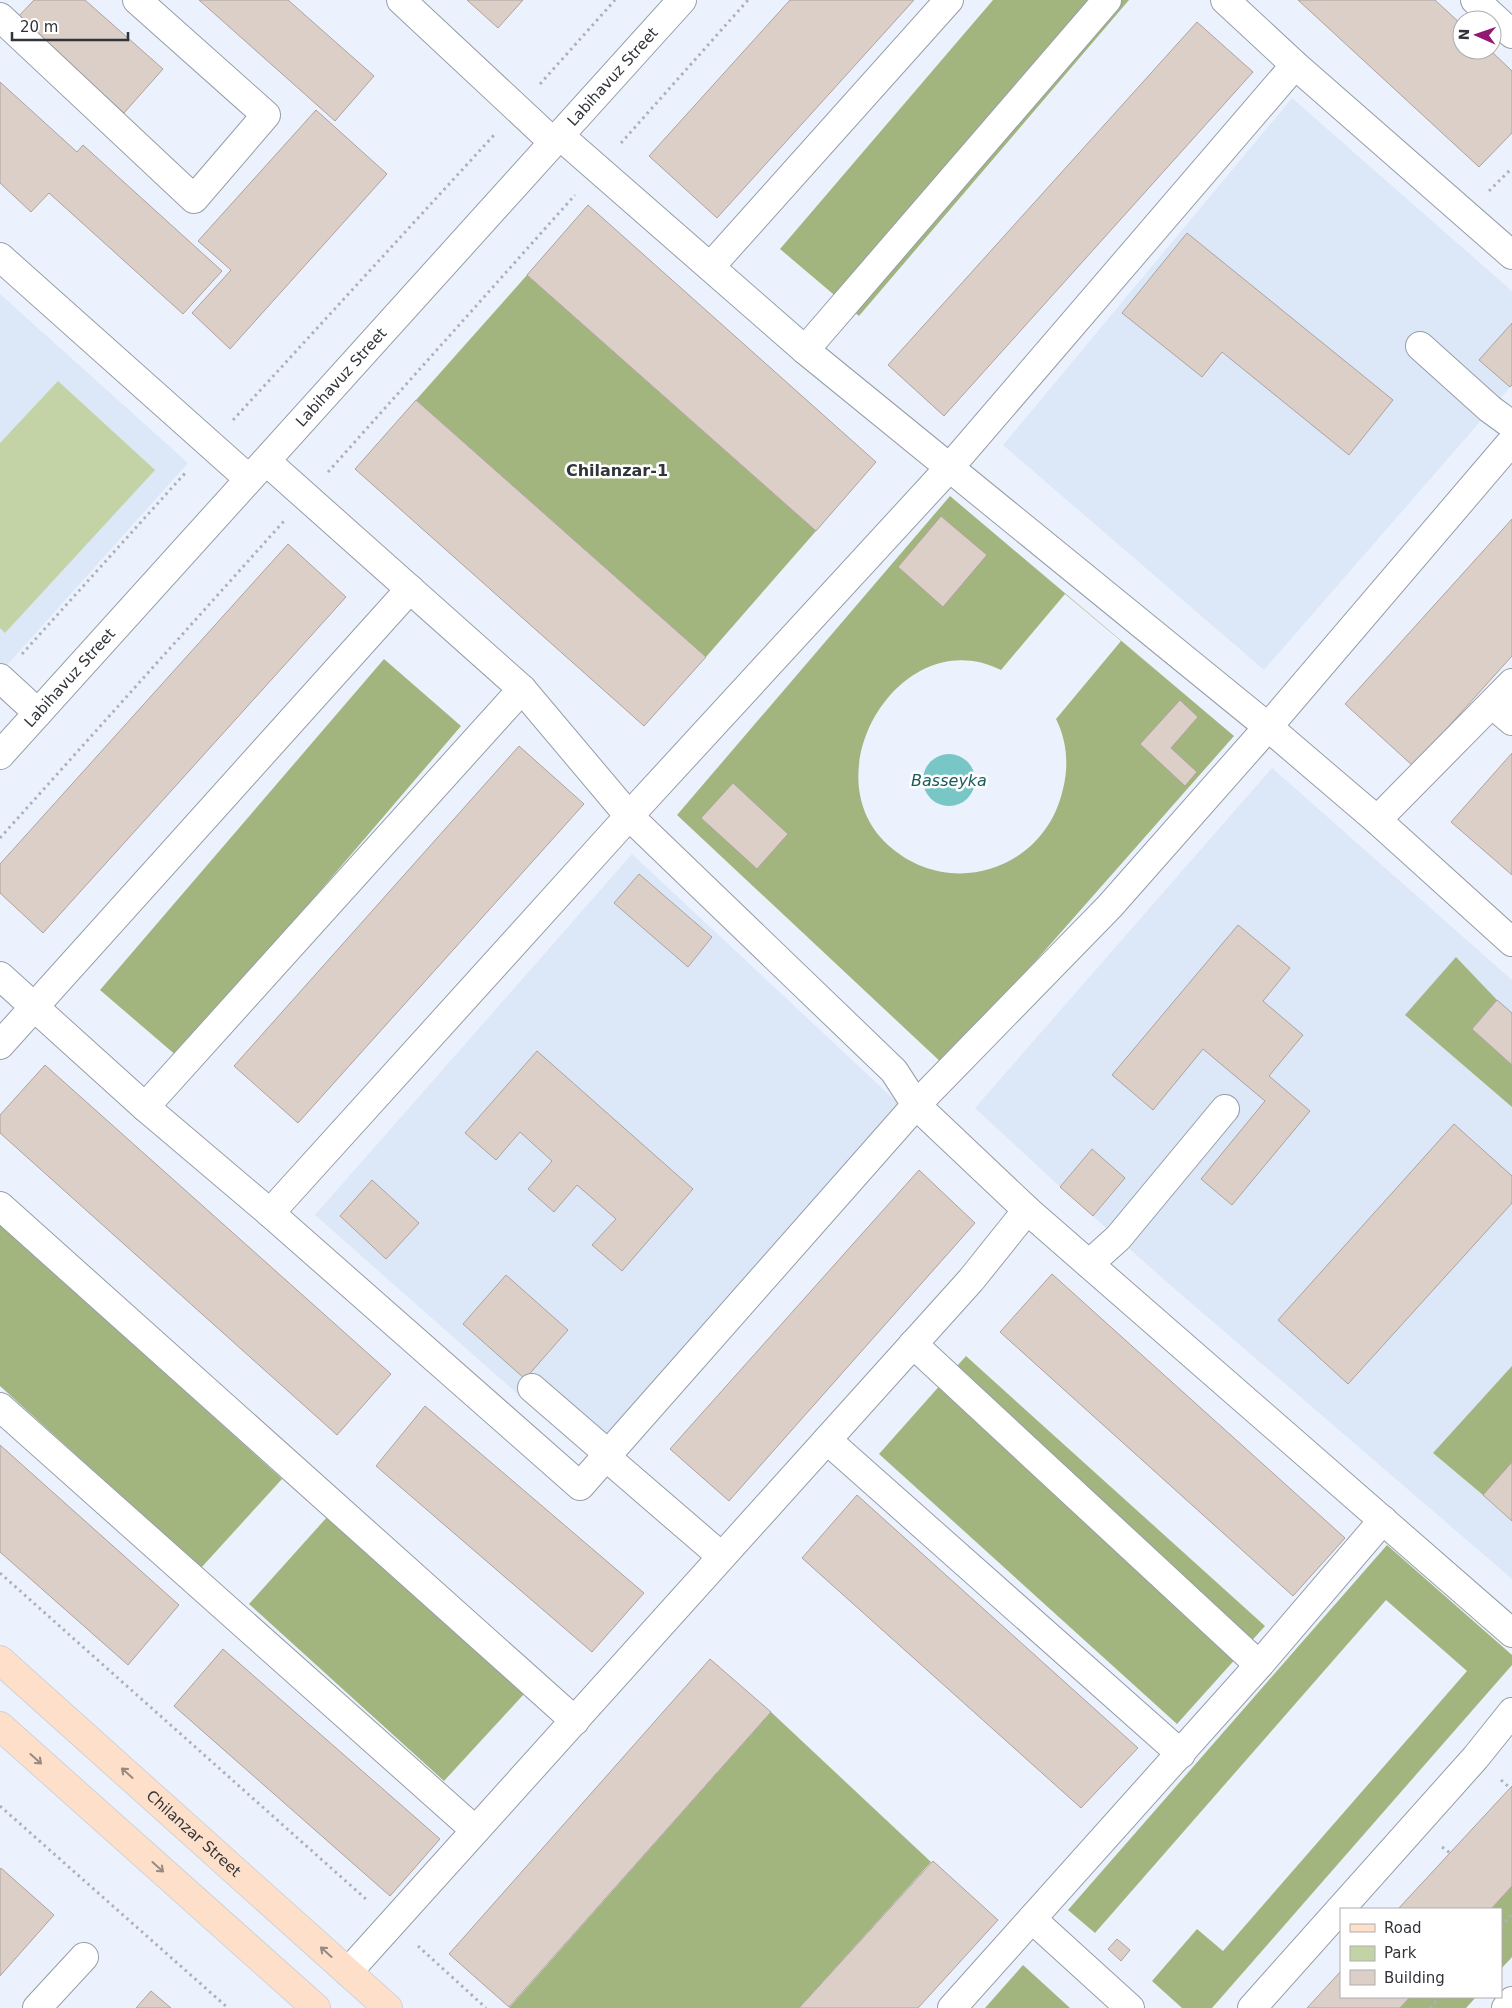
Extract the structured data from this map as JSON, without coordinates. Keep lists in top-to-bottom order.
{
  "streets": {
    "main road": ["Chilanzar Street"],
    "street": ["Labihavuz Street"]
  },
  "districts": ["Chilanzar-1"],
  "water": ["Basseyka"],
  "legend": ["Road", "Park", "Building"],
  "scale_bar": "20 m",
  "north": "left"
}
